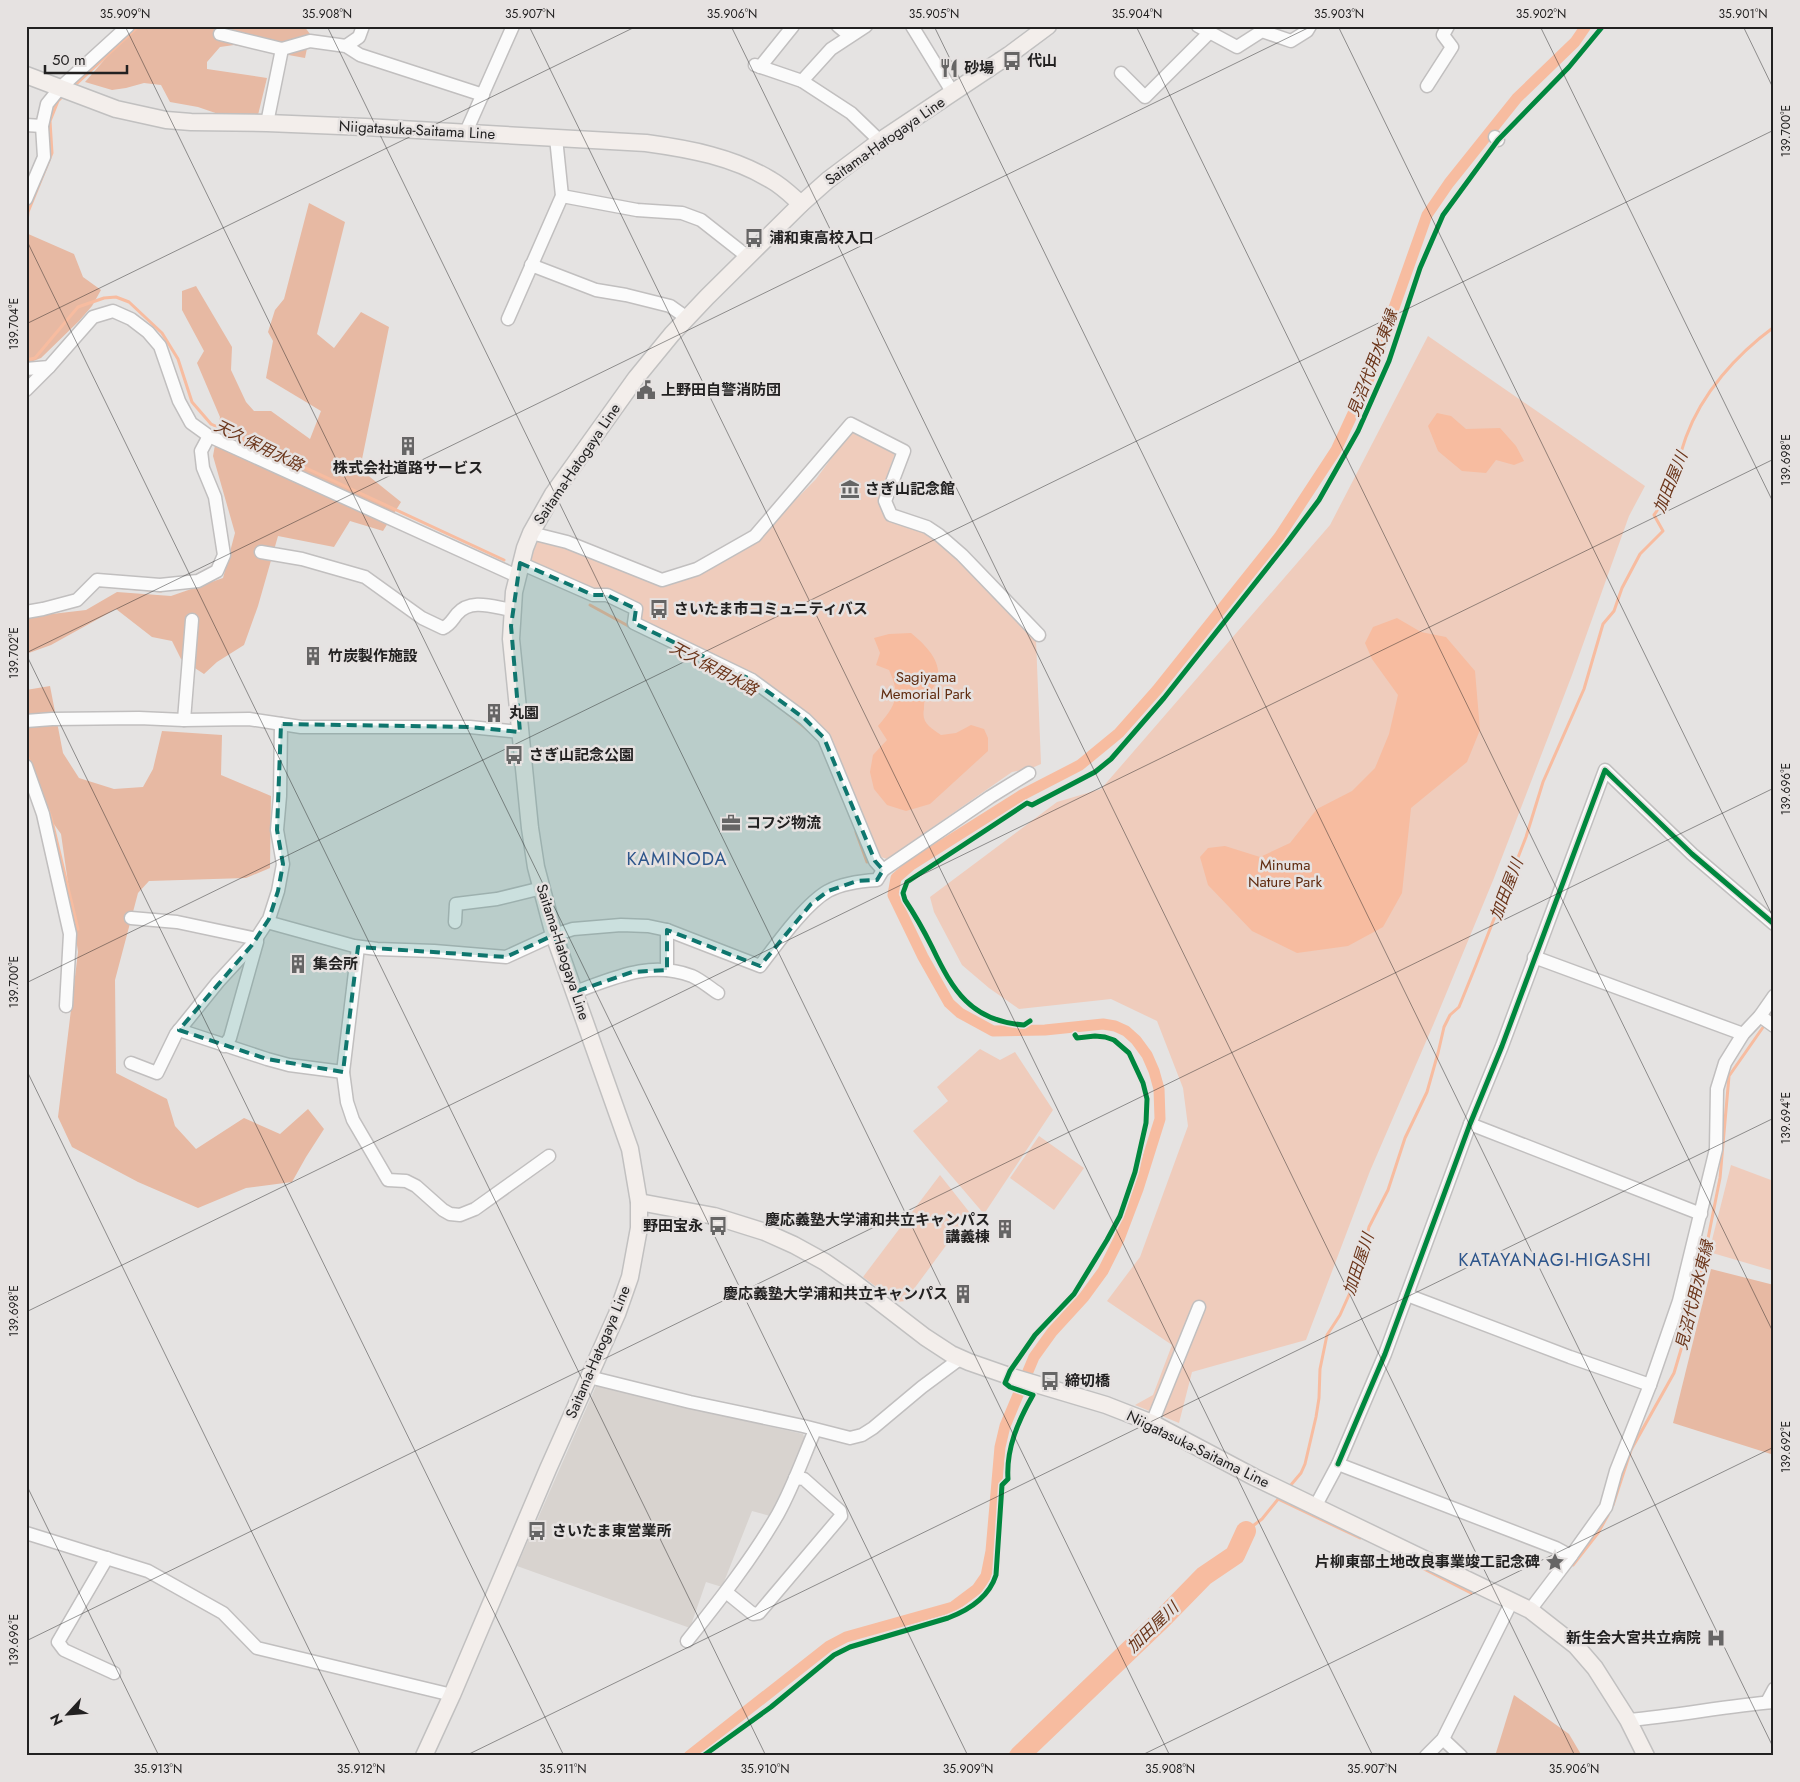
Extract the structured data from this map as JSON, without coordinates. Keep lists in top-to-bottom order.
{
  "streets": {
    "main road": ["Niigatasuka-Saitama Line", "Saitama-Hatogaya Line"]
  },
  "crossings": [
    ["Niigatasuka-Saitama Line", "Saitama-Hatogaya Line"]
  ],
  "districts": ["KAMINODA", "KATAYANAGI-HIGASHI"],
  "water": ["見沼代用水東縁", "天久保用水路", "加田屋川"],
  "parks": ["Sagiyama Memorial Park", "Minuma Nature Park"],
  "places": {
    "bus stop": [
      "代山",
      "浦和東高校入口",
      "さいたま市コミュニティバス",
      "さぎ山記念公園",
      "野田宝永",
      "締切橋",
      "さいたま東営業所"
    ],
    "restaurant": ["砂場"],
    "public building": ["上野田自警消防団"],
    "building": [
      "株式会社道路サービス",
      "竹炭製作施設",
      "丸園",
      "集会所",
      "慶応義塾大学浦和共立キャンパス 講義棟",
      "慶応義塾大学浦和共立キャンパス"
    ],
    "museum": ["さぎ山記念館"],
    "office": ["コフジ物流"],
    "place": ["片柳東部土地改良事業竣工記念碑"],
    "hospital": ["新生会大宮共立病院"]
  },
  "scale_bar": "50 m",
  "north": "bottom left",
  "coordinates": [
    "35.909°N",
    "35.908°N",
    "35.907°N",
    "35.906°N",
    "35.905°N",
    "35.904°N",
    "35.903°N",
    "35.902°N",
    "35.901°N",
    "139.700°E",
    "139.704°E",
    "139.698°E",
    "139.702°E",
    "139.696°E",
    "139.694°E",
    "139.692°E",
    "35.913°N",
    "35.912°N",
    "35.911°N",
    "35.910°N"
  ]
}
